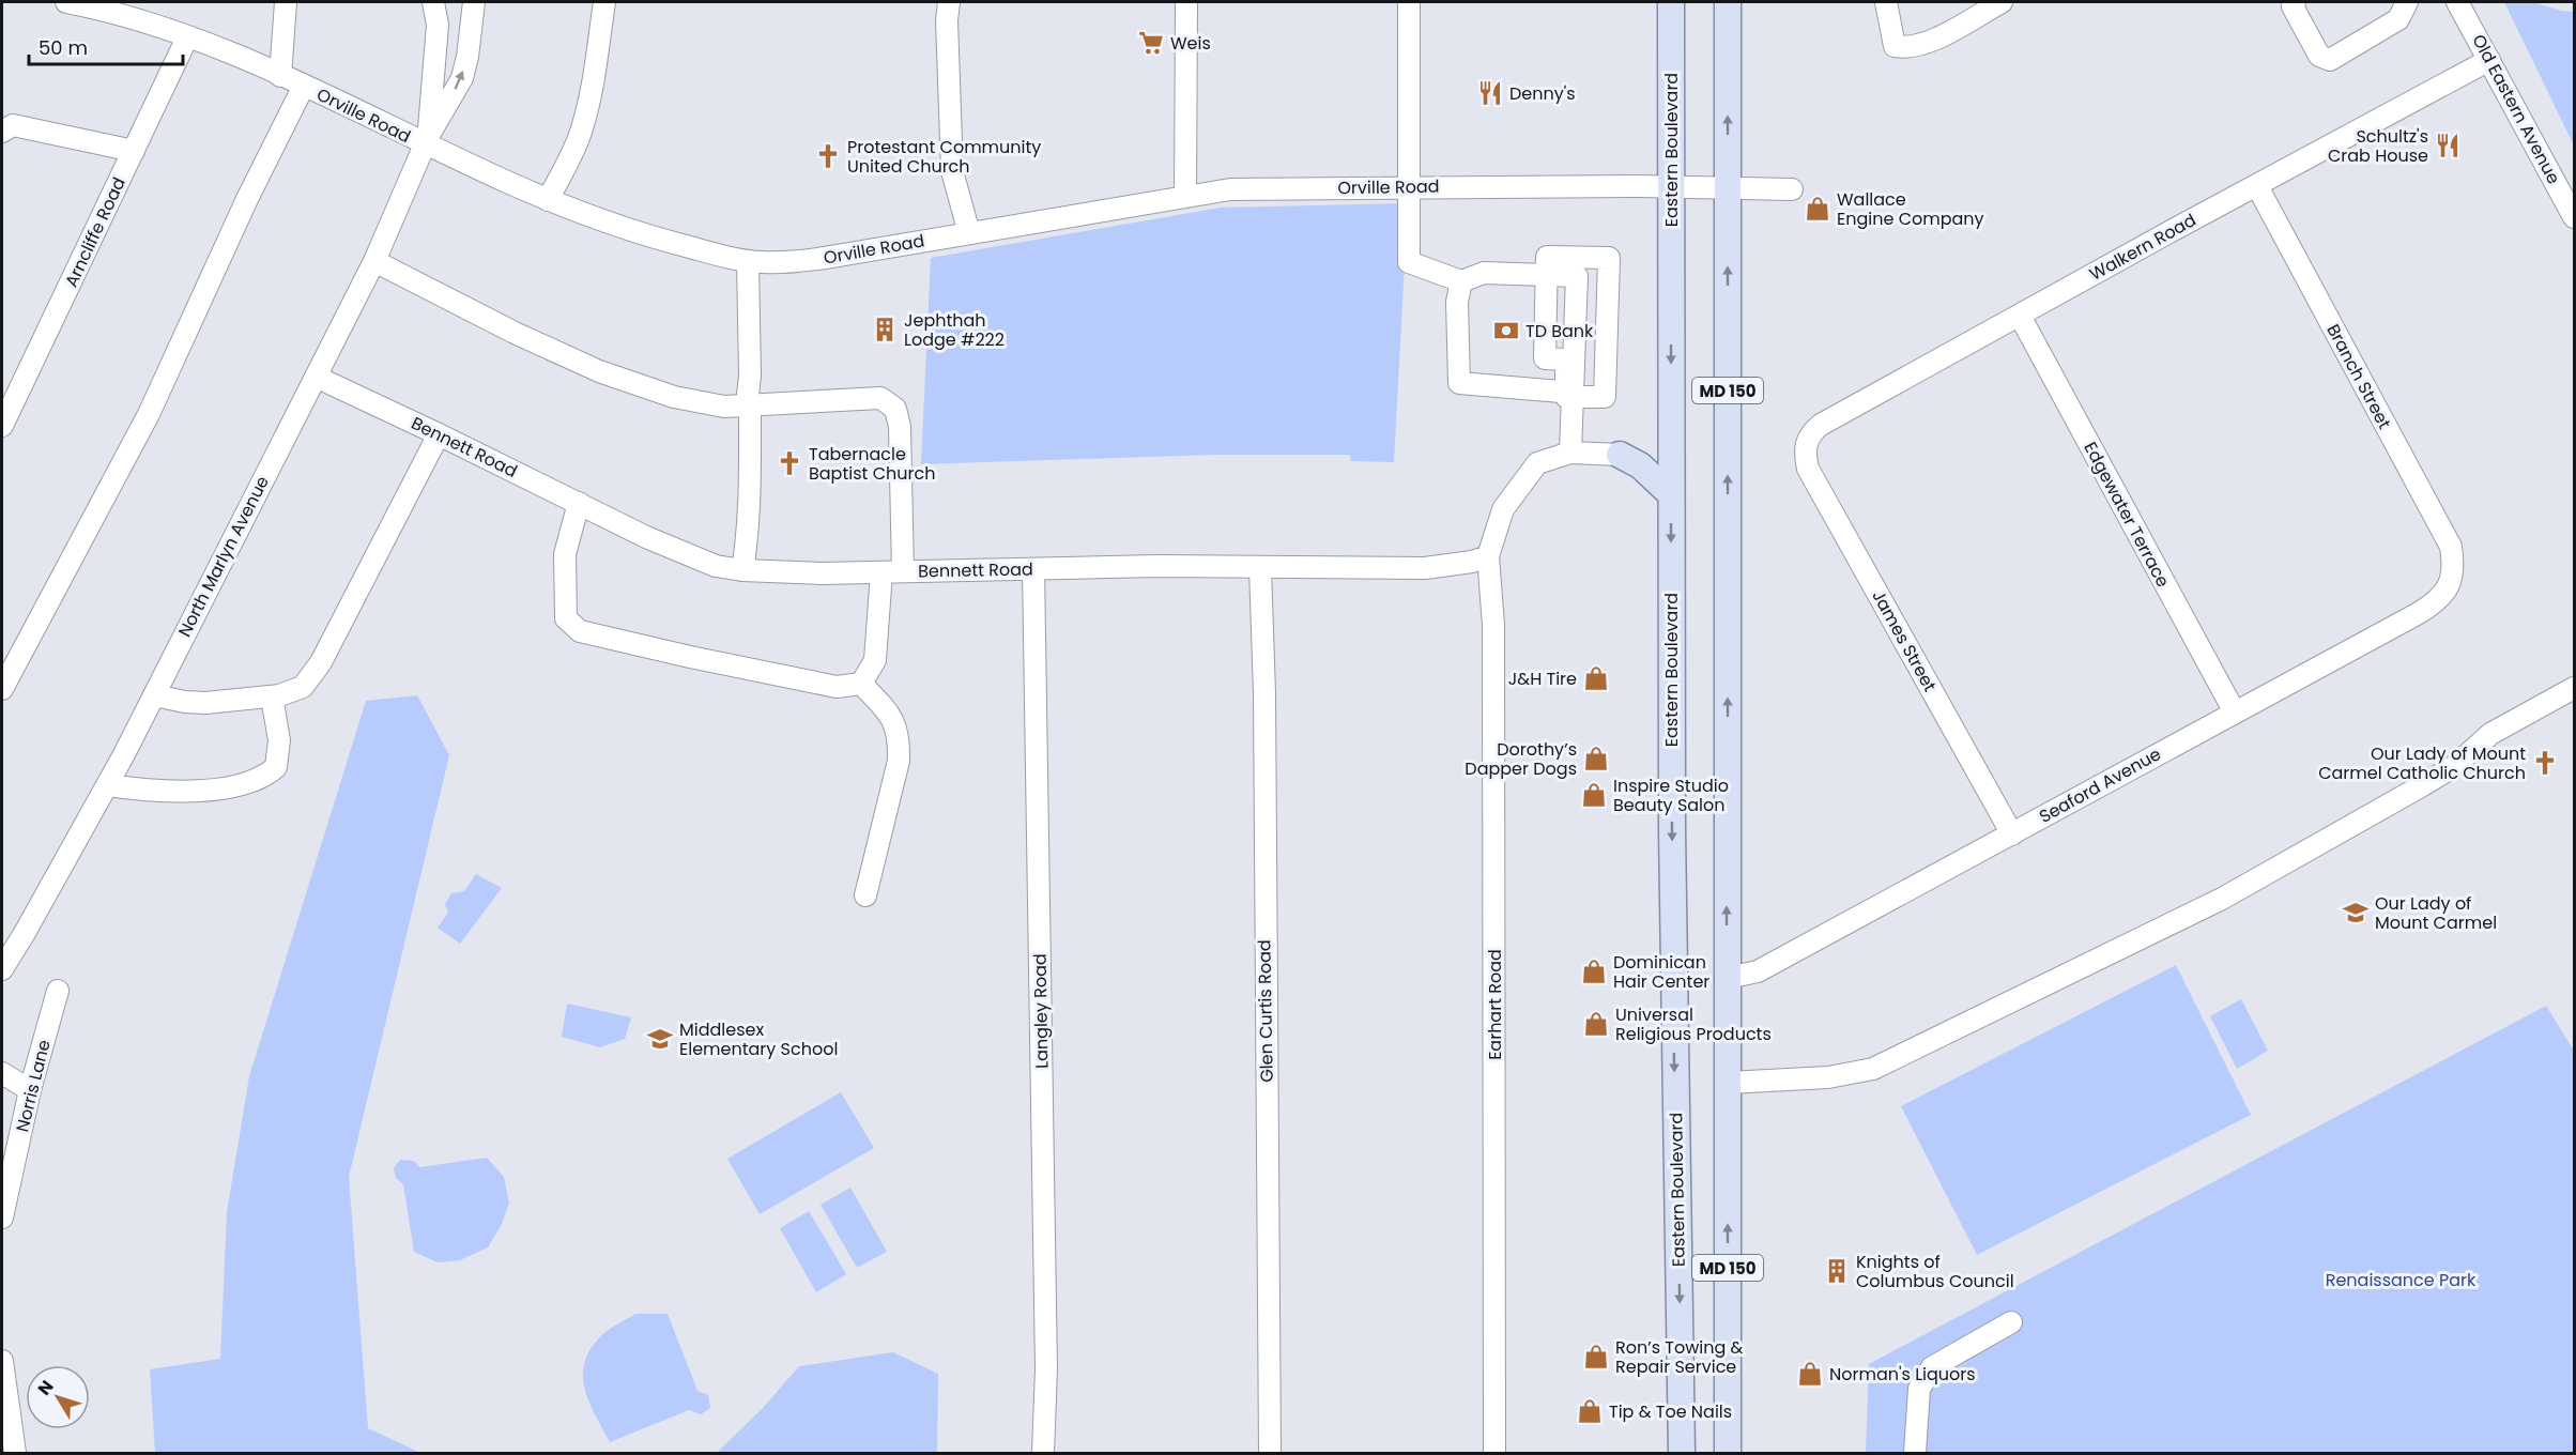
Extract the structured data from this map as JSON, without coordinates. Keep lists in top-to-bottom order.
{
  "streets": {
    "main road": ["Eastern Boulevard", "MD 150"],
    "street": [
      "Old Eastern Avenue",
      "Orville Road",
      "Arncliffe Road",
      "Walkern Road",
      "Branch Street",
      "Bennett Road",
      "Edgewater Terrace",
      "North Marlyn Avenue",
      "James Street",
      "Seaford Avenue",
      "Earhart Road",
      "Langley Road",
      "Glen Curtis Road",
      "Norris Lane"
    ]
  },
  "crossings": [
    ["Old Eastern Avenue", "Walkern Road"],
    ["Orville Road", "Eastern Boulevard"],
    ["Orville Road", "Arncliffe Road"],
    ["Orville Road", "MD 150"],
    ["Orville Road", "North Marlyn Avenue"],
    ["Walkern Road", "Branch Street"],
    ["Walkern Road", "Edgewater Terrace"],
    ["Walkern Road", "James Street"],
    ["Branch Street", "Seaford Avenue"],
    ["MD 150", "Seaford Avenue"],
    ["Bennett Road", "North Marlyn Avenue"],
    ["Bennett Road", "Earhart Road"],
    ["Bennett Road", "Langley Road"],
    ["Bennett Road", "Glen Curtis Road"],
    ["Edgewater Terrace", "Seaford Avenue"],
    ["James Street", "Seaford Avenue"]
  ],
  "parks": ["Renaissance Park"],
  "places": {
    "supermarket": ["Weis"],
    "restaurant": ["Denny's", "Schultz's Crab House"],
    "church": ["Protestant Community United Church", "Tabernacle Baptist Church", "Our Lady of Mount Carmel Catholic Church"],
    "shop": [
      "Wallace Engine Company",
      "J&H Tire",
      "Dorothy’s Dapper Dogs",
      "Inspire Studio Beauty Salon",
      "Dominican Hair Center",
      "Universal Religious Products",
      "Ron’s Towing & Repair Service",
      "Norman's Liquors",
      "Tip & Toe Nails"
    ],
    "building": ["Jephthah Lodge #222", "Knights of Columbus Council"],
    "bank": ["TD Bank"],
    "school or university": ["Our Lady of Mount Carmel", "Middlesex Elementary School"]
  },
  "scale_bar": "50 m",
  "north": "top left"
}
